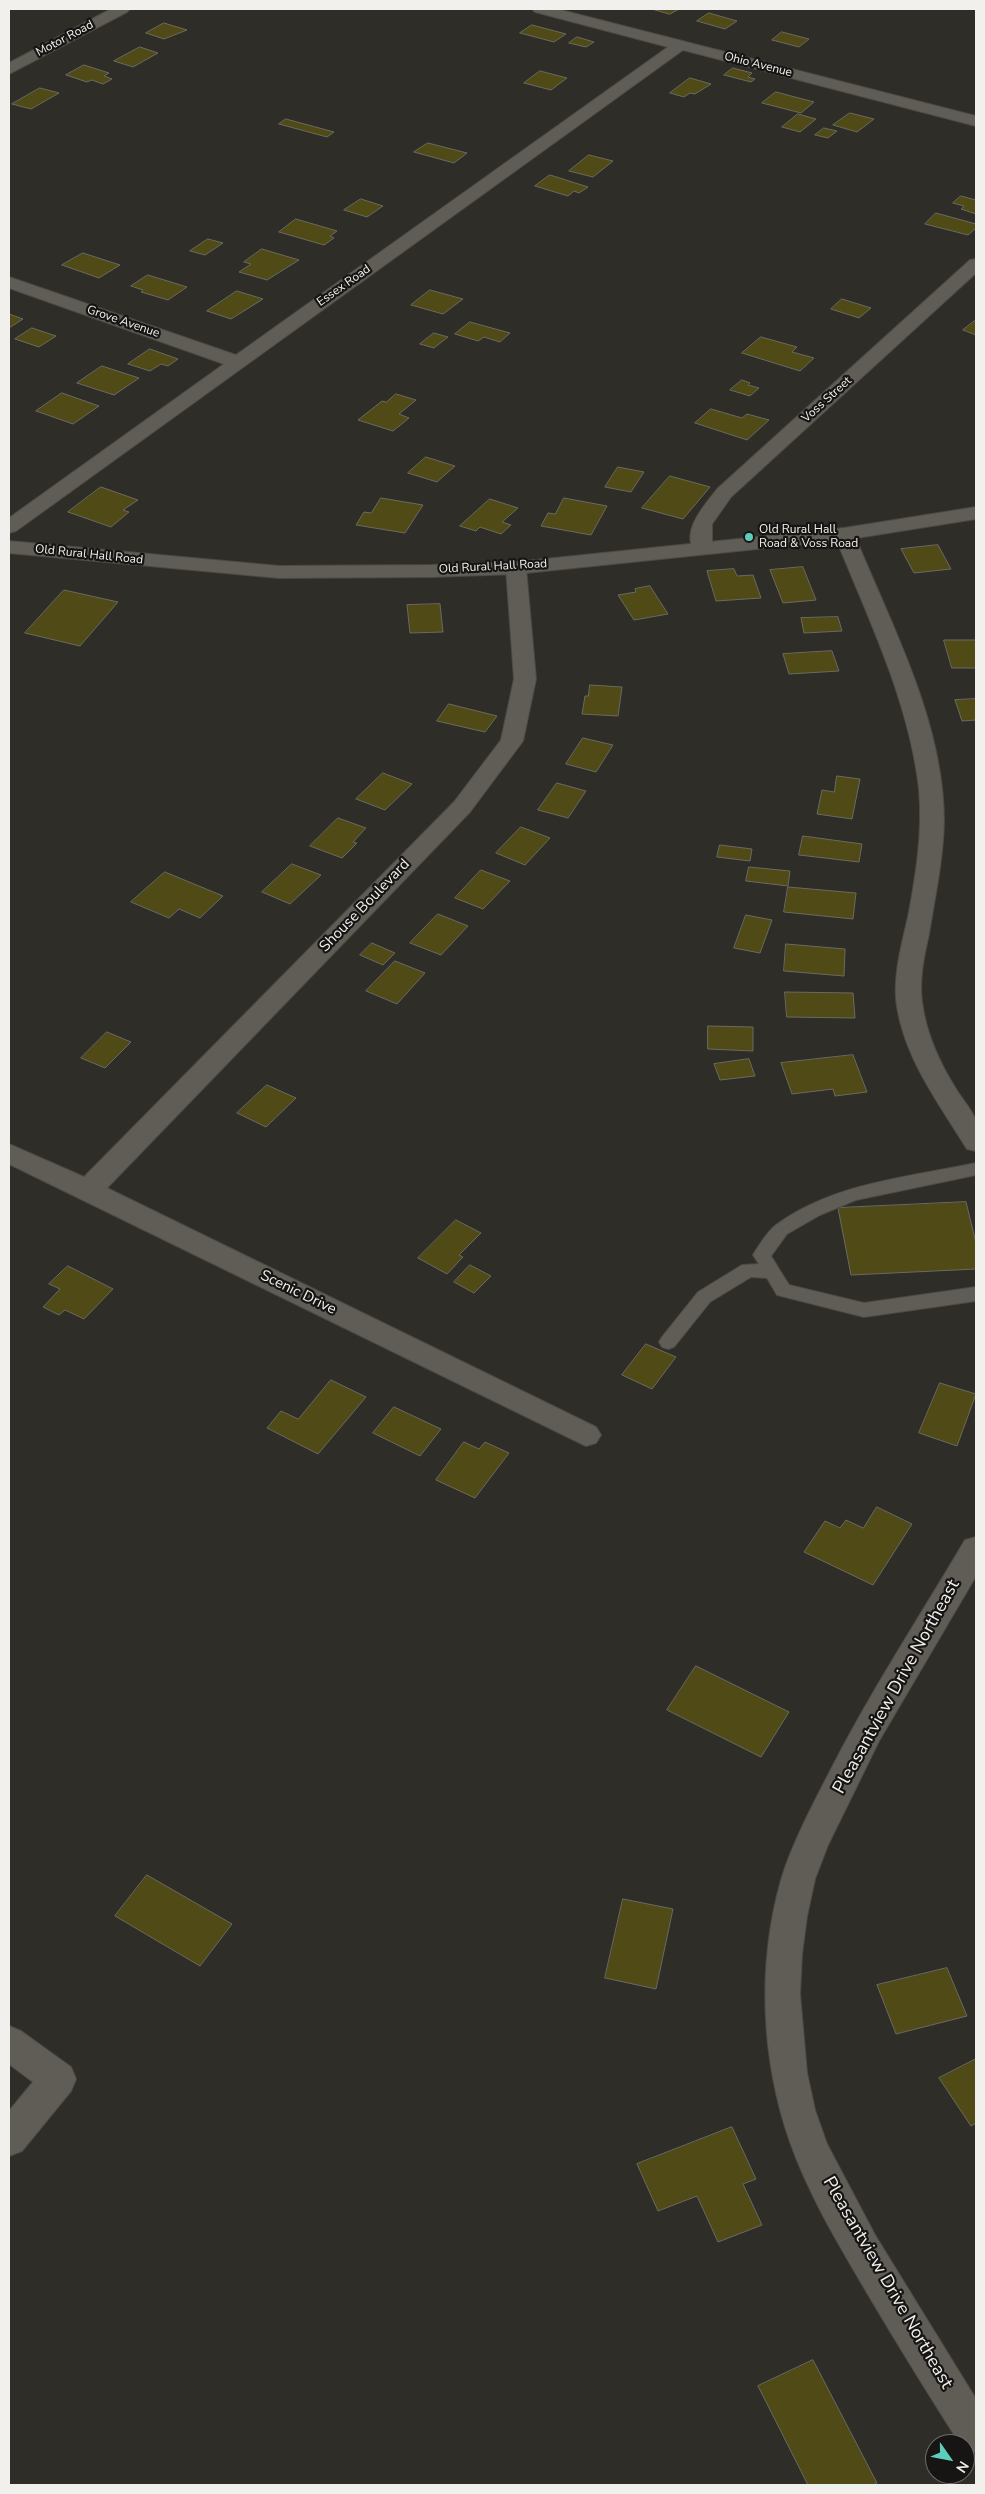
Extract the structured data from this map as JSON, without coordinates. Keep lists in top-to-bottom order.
{
  "streets": {
    "street": [
      "Motor Road",
      "Ohio Avenue",
      "Essex Road",
      "Grove Avenue",
      "Voss Street",
      "Old Rural Hall Road",
      "Shouse Boulevard",
      "Scenic Drive",
      "Pleasantview Drive Northeast"
    ]
  },
  "crossings": [
    ["Ohio Avenue", "Essex Road"],
    ["Essex Road", "Grove Avenue"],
    ["Voss Street", "Old Rural Hall Road"],
    ["Old Rural Hall Road", "Shouse Boulevard"],
    ["Shouse Boulevard", "Scenic Drive"]
  ],
  "places": ["Old Rural Hall Road & Voss Road"],
  "north": "bottom right"
}
